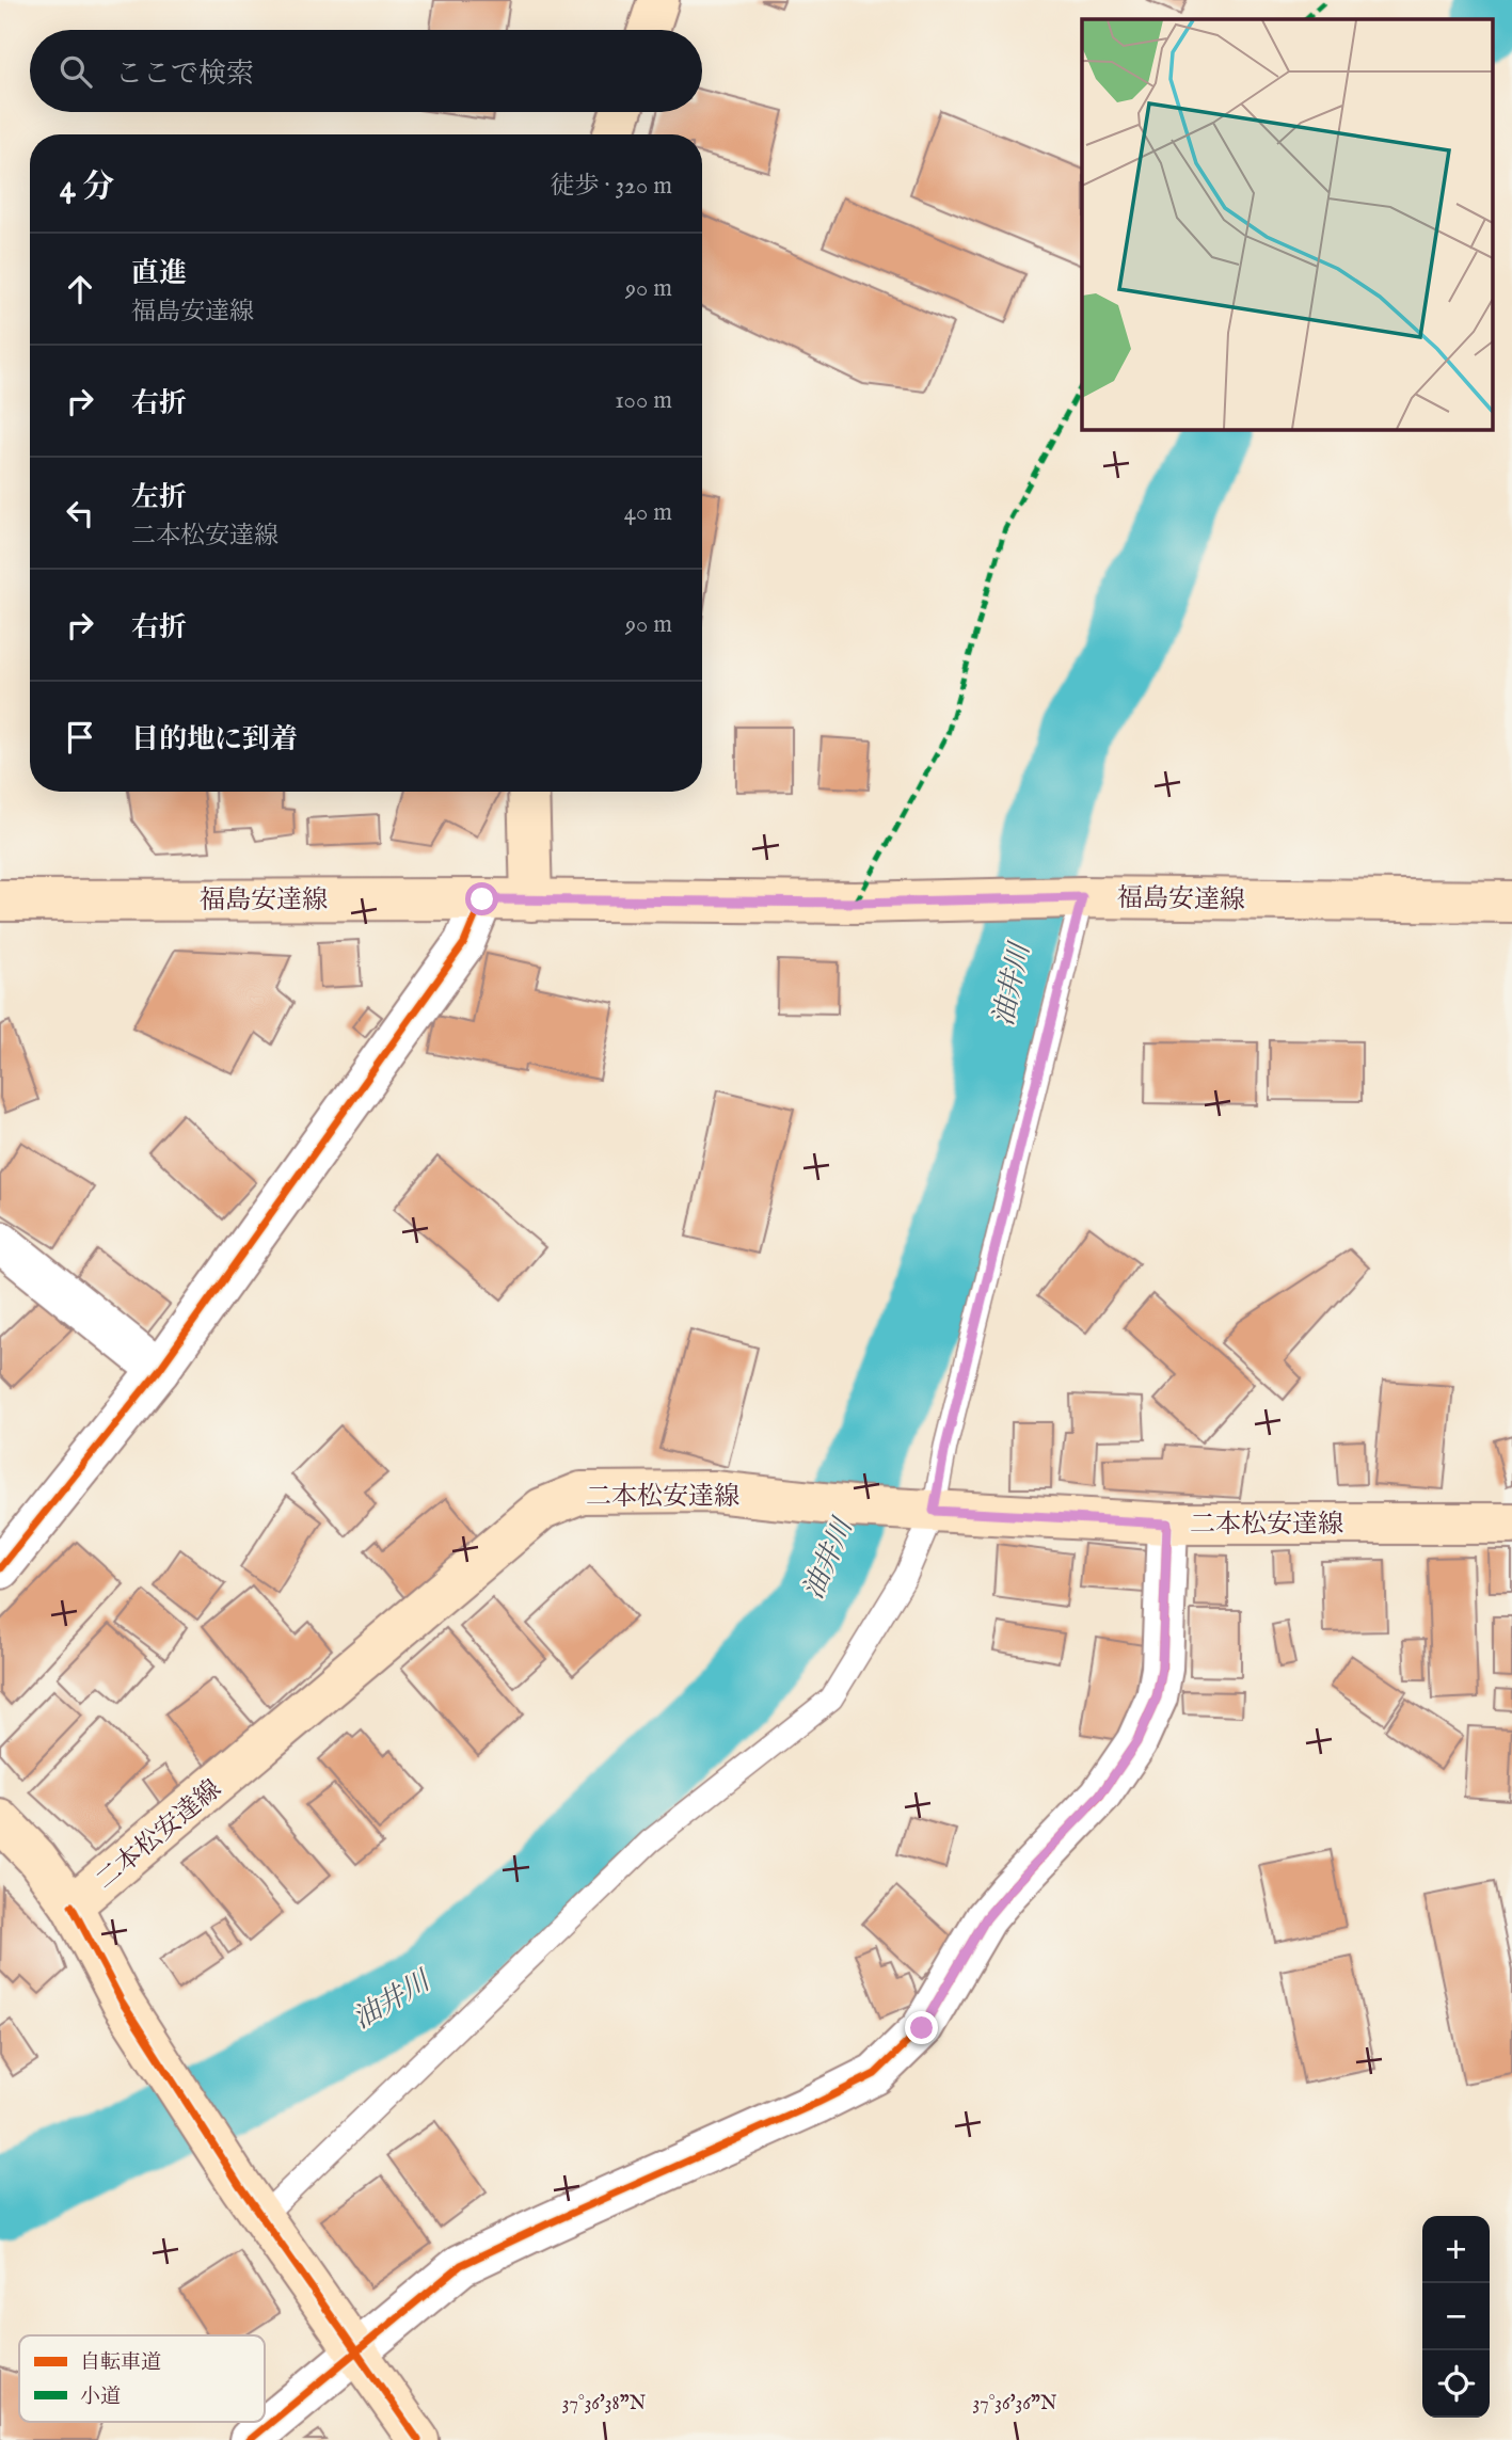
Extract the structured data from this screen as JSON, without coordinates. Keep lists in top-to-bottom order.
{
  "streets": {
    "main road": ["福島安達線", "二本松安達線"]
  },
  "water": ["油井川"],
  "legend": ["自転車道", "小道"],
  "page": {
    "search": "ここで検索",
    "heading": ["4 分", "徒歩 · 320 m"],
    "list": [
      ["直進", "福島安達線", "90 m"],
      ["右折", "100 m"],
      ["左折", "二本松安達線", "40 m"],
      ["右折", "90 m"],
      "目的地に到着"
    ],
    "map_buttons": ["+", "−"]
  },
  "coordinates": ["37°36'38\"N", "37°36'36\"N"]
}
